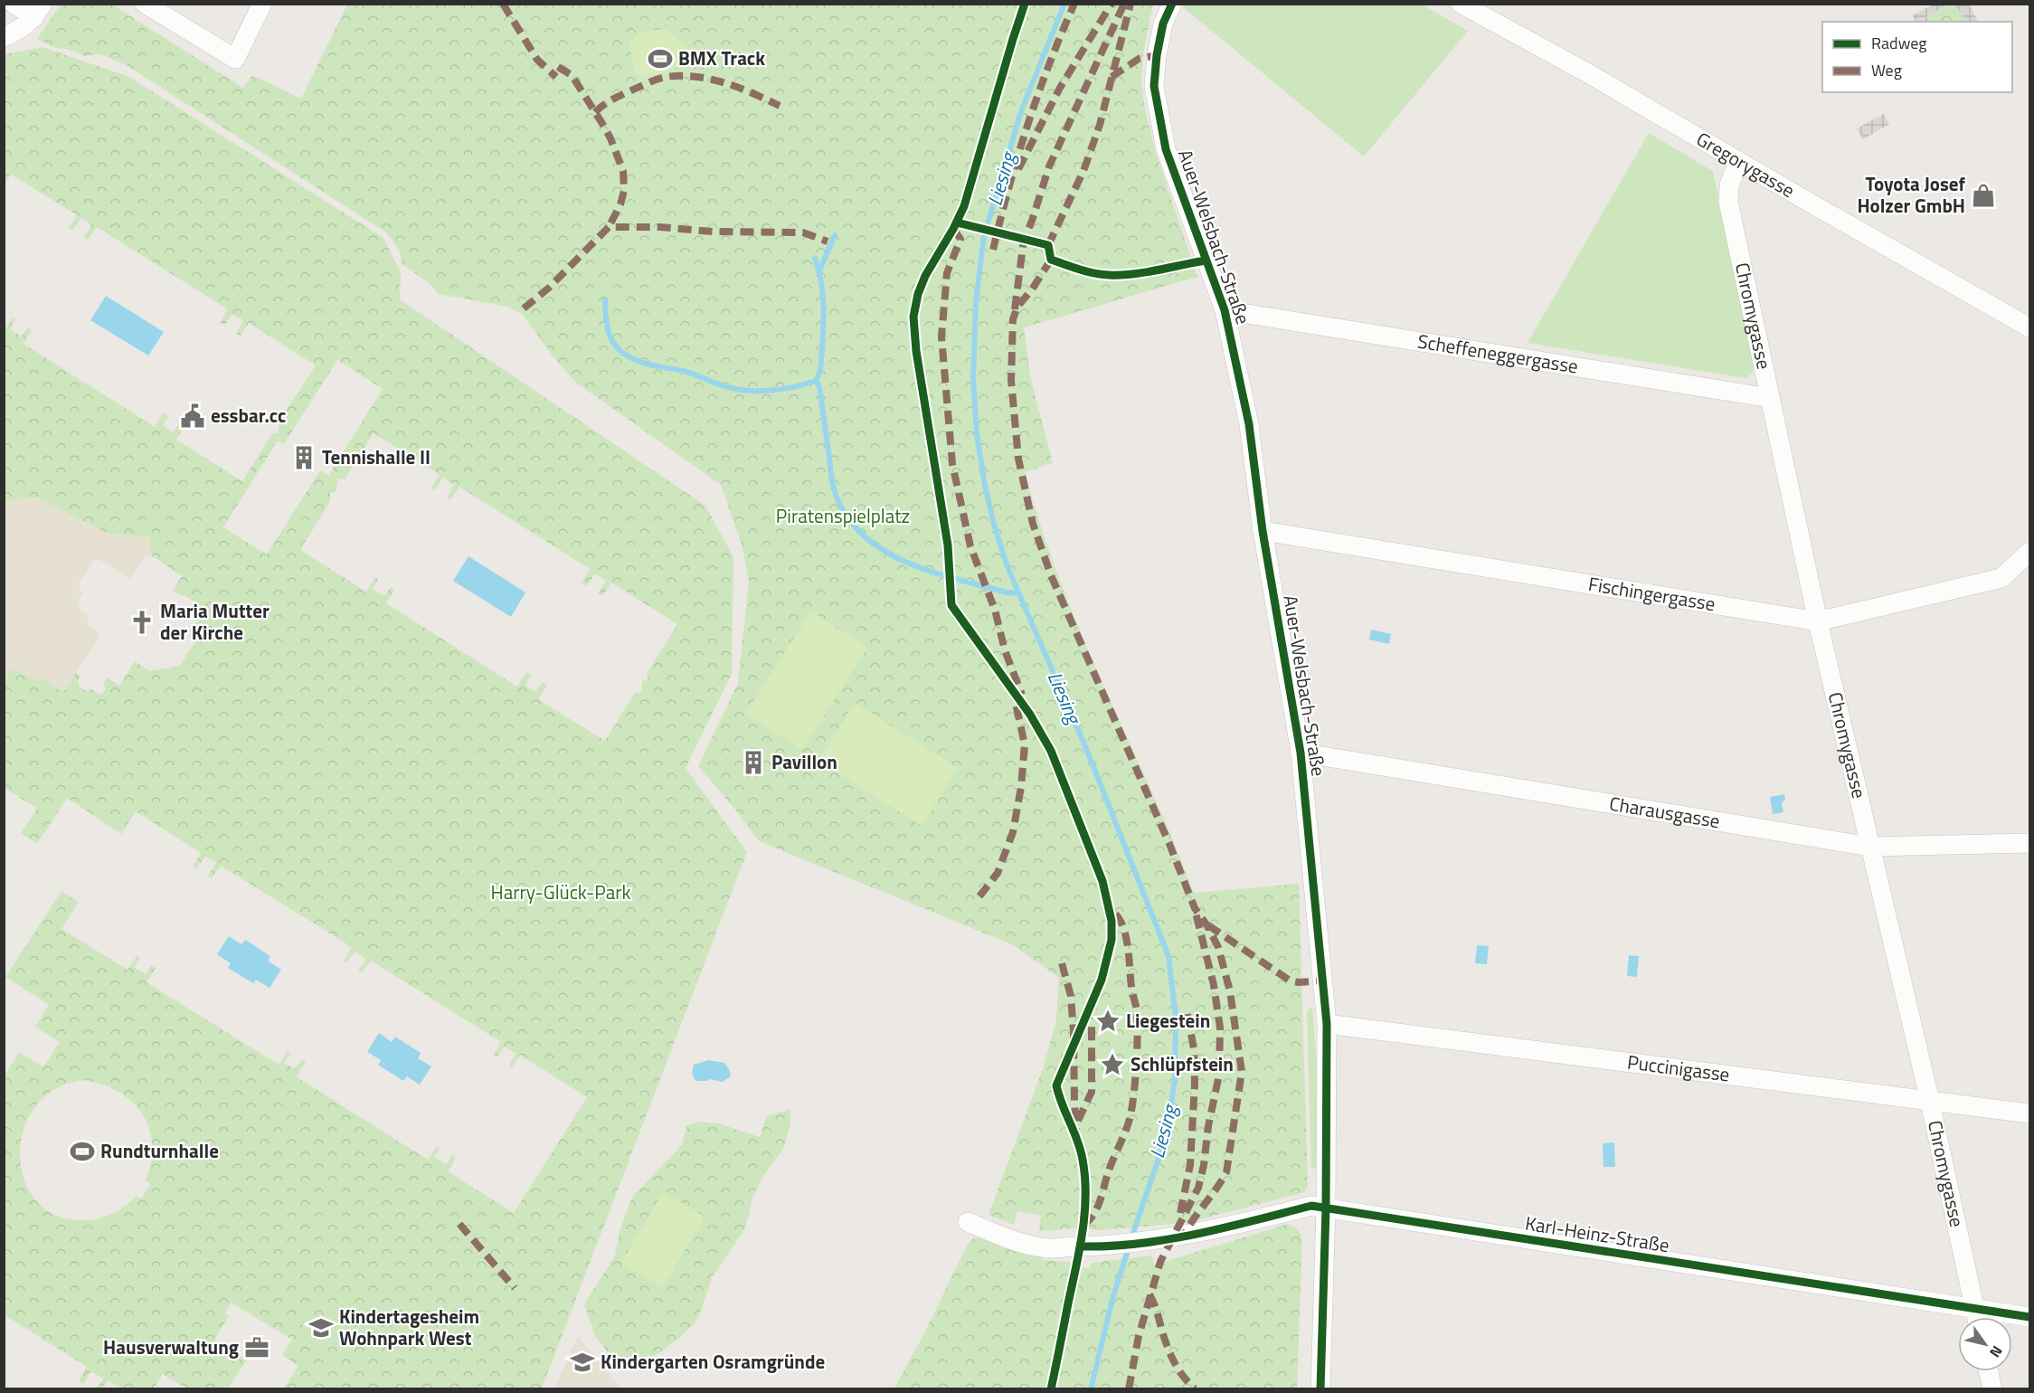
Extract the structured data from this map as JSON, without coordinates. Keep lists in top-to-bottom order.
{
  "streets": {
    "street": [
      "Gregorygasse",
      "Auer-Welsbach-Straße",
      "Chromygasse",
      "Scheffeneggergasse",
      "Fischingergasse",
      "Charausgasse",
      "Puccinigasse",
      "Karl-Heinz-Straße"
    ]
  },
  "crossings": [
    ["Gregorygasse", "Chromygasse"],
    ["Auer-Welsbach-Straße", "Scheffeneggergasse"],
    ["Auer-Welsbach-Straße", "Fischingergasse"],
    ["Auer-Welsbach-Straße", "Charausgasse"],
    ["Auer-Welsbach-Straße", "Puccinigasse"],
    ["Auer-Welsbach-Straße", "Karl-Heinz-Straße"],
    ["Chromygasse", "Scheffeneggergasse"],
    ["Chromygasse", "Fischingergasse"],
    ["Chromygasse", "Charausgasse"],
    ["Chromygasse", "Puccinigasse"]
  ],
  "water": ["Liesing"],
  "parks": ["Piratenspielplatz", "Harry-Glück-Park"],
  "places": {
    "sports": ["BMX Track", "Rundturnhalle"],
    "shop": ["Toyota Josef Holzer GmbH"],
    "public building": ["essbar.cc"],
    "building": ["Tennishalle II", "Pavillon"],
    "church": ["Maria Mutter der Kirche"],
    "place": ["Liegestein", "Schlüpfstein"],
    "school or university": ["Kindertagesheim Wohnpark West", "Kindergarten Osramgründe"],
    "office": ["Hausverwaltung"]
  },
  "legend": ["Radweg", "Weg"],
  "north": "bottom right"
}
